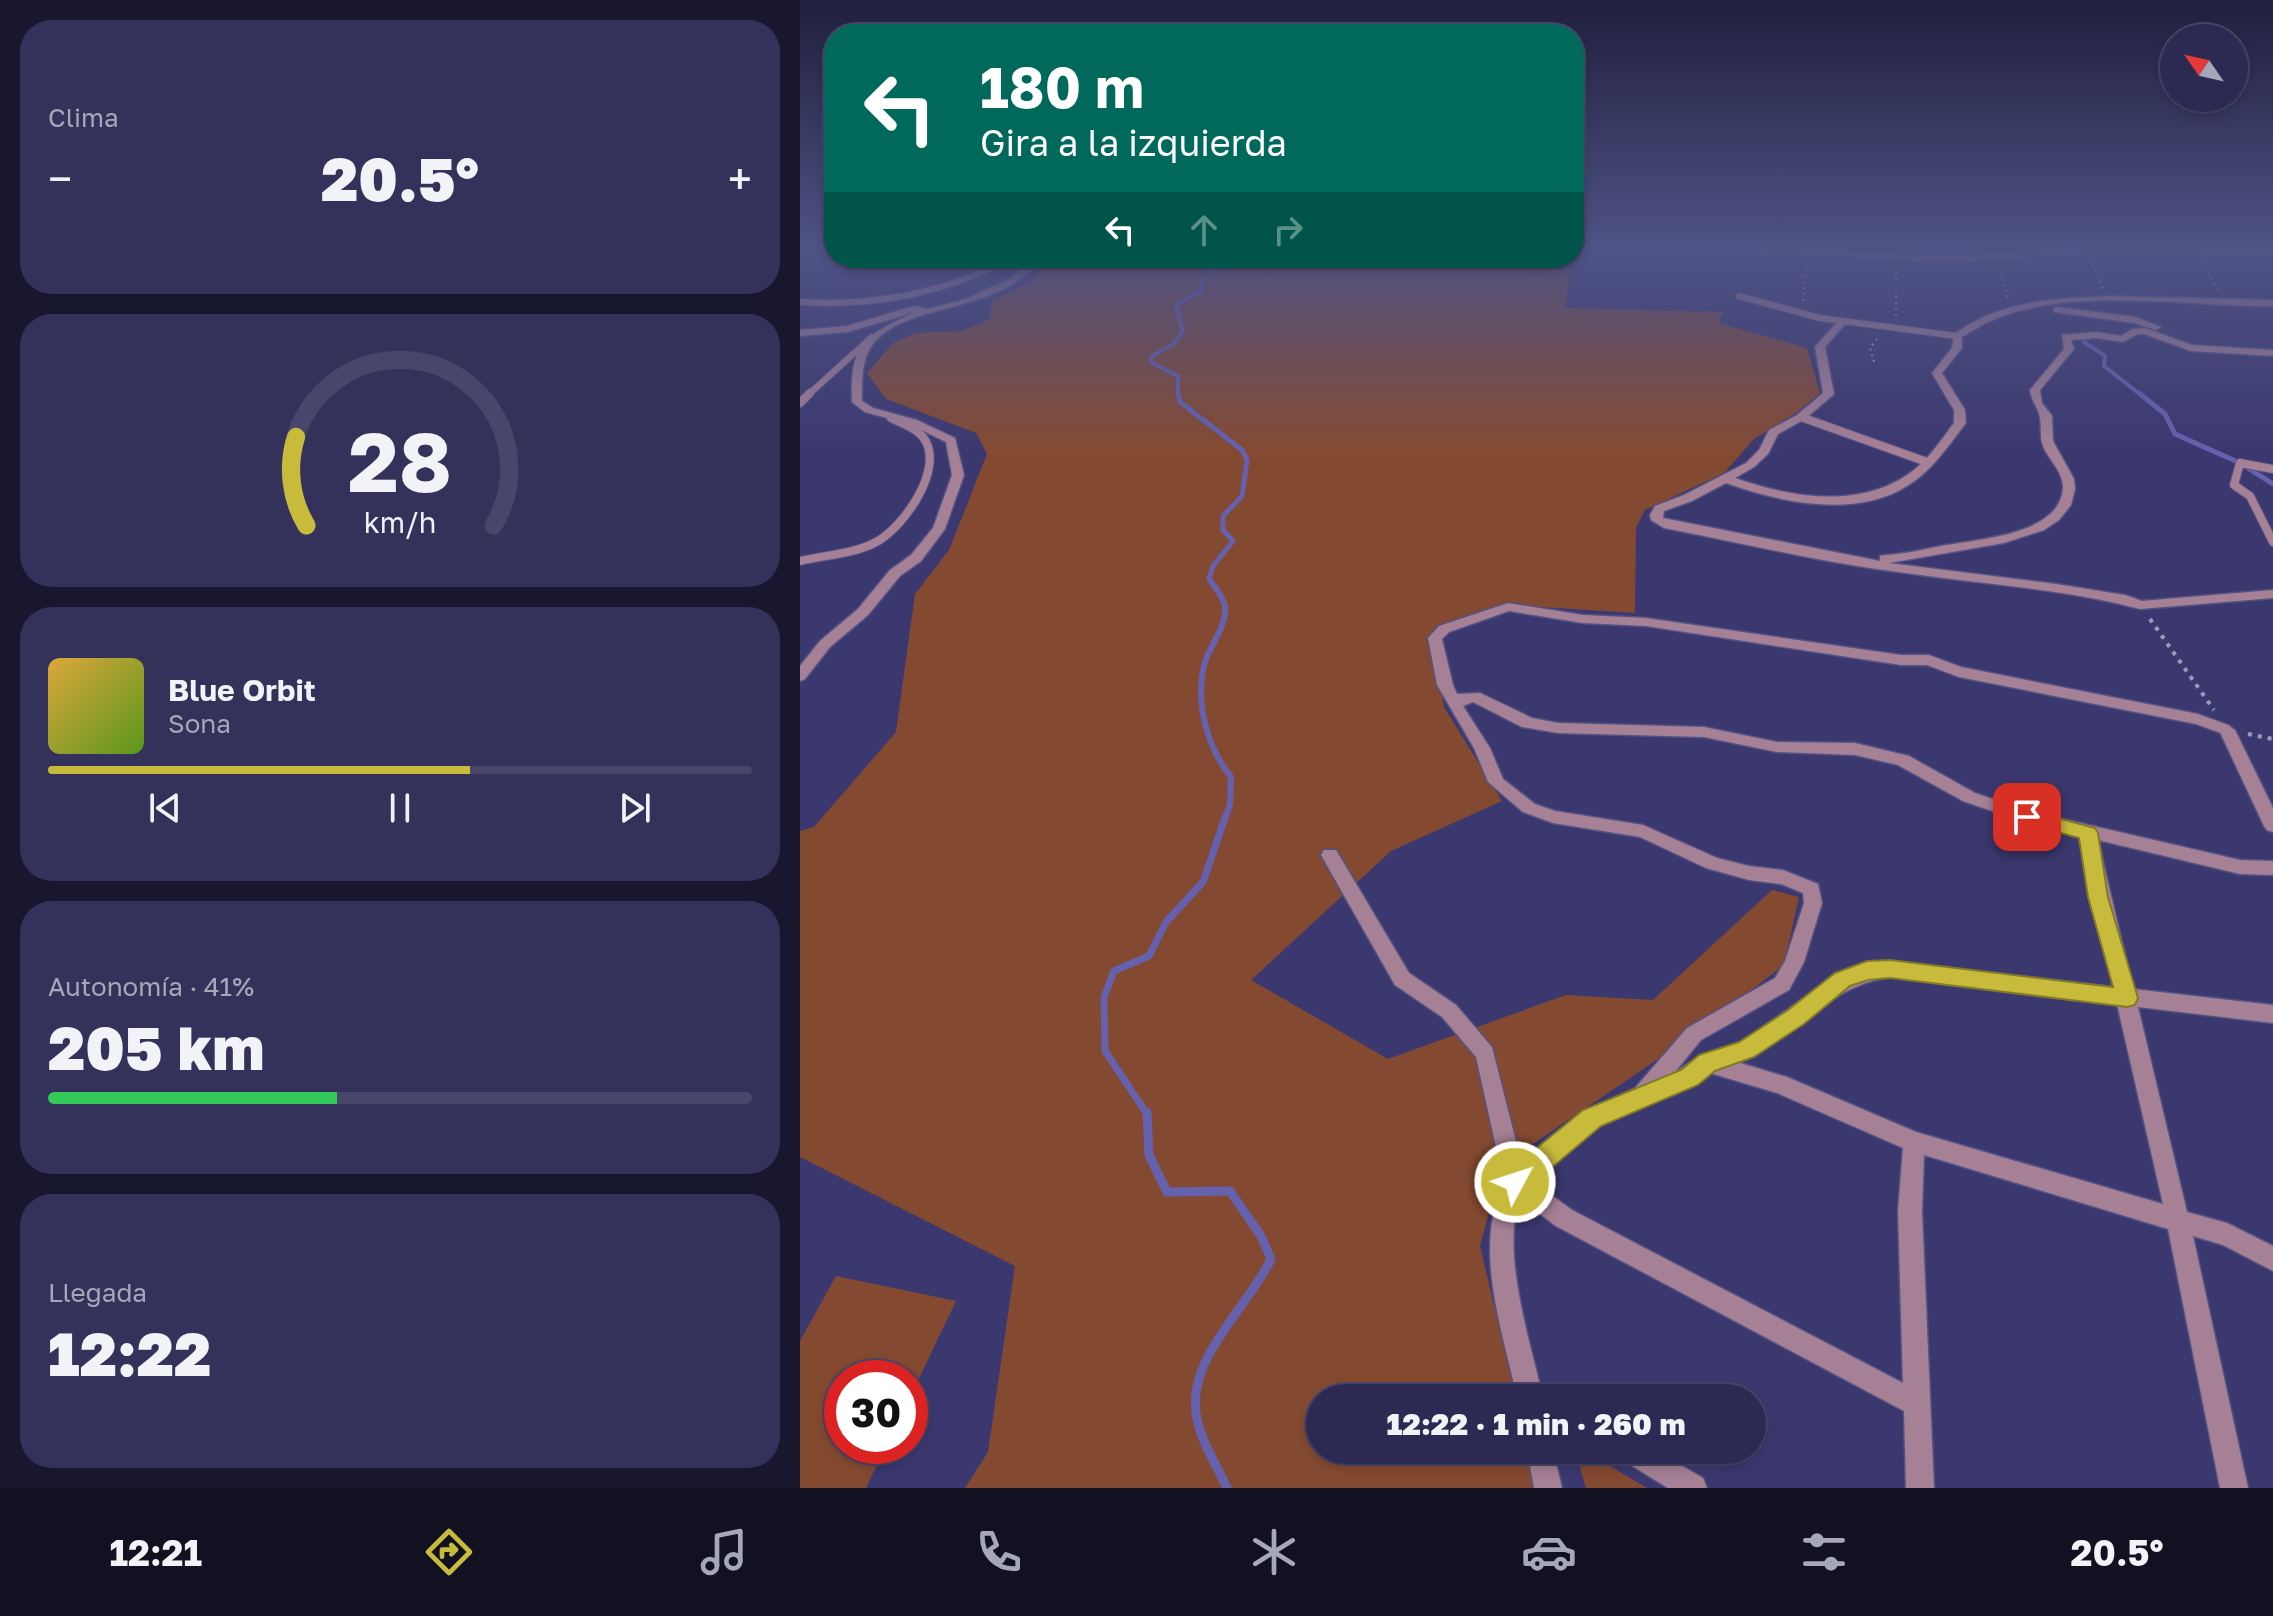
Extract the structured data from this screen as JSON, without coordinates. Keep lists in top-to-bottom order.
{
  "north": "top left",
  "page": {
    "tile": [
      "Clima",
      ["Autonomía · 41%", "205 km"],
      ["Llegada", "12:22"]
    ],
    "turn": ["180 m", "Gira a la izquierda"],
    "heat": ["−", "20.5°", "+"],
    "song": ["Blue Orbit", "Sona"],
    "limit": "30",
    "trip": "12:22 · 1 min · 260 m",
    "tabs": ["12:21", "20.5°"],
    "gauge": ["28", "km/h"]
  }
}
